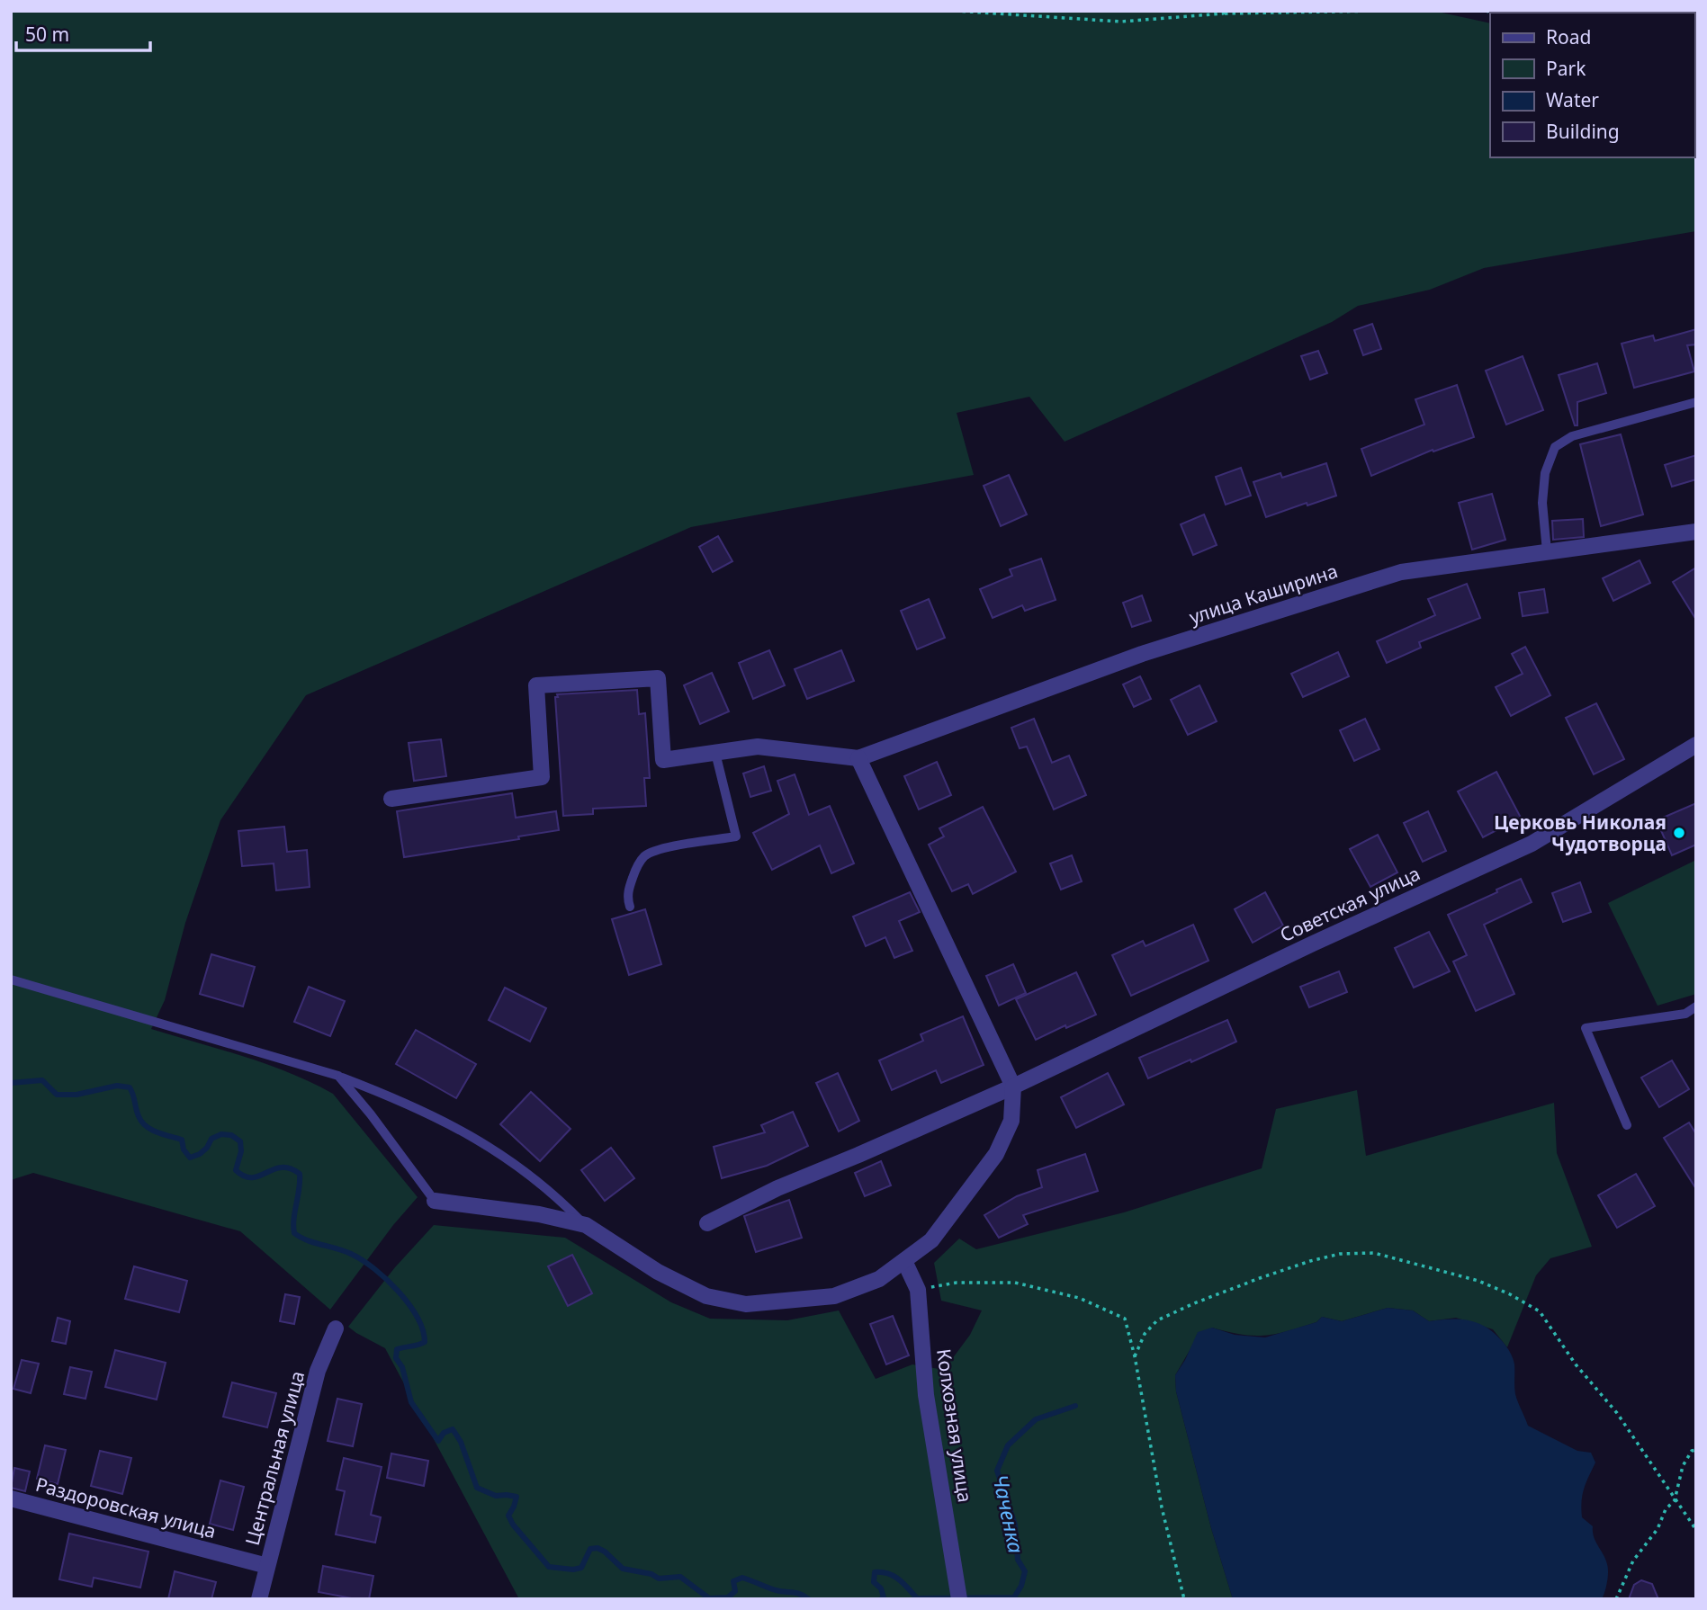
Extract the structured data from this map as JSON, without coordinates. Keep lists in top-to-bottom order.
{
  "streets": {
    "street": [
      "улица Каширина",
      "Советская улица",
      "Колхозная улица",
      "Центральная улица",
      "Раздоровская улица"
    ]
  },
  "crossings": [
    ["Центральная улица", "Раздоровская улица"]
  ],
  "water": ["Чаченка"],
  "places": ["Церковь Николая Чудотворца"],
  "legend": [
    "Road",
    "Park",
    "Water",
    "Building"
  ],
  "scale_bar": "50 m"
}
